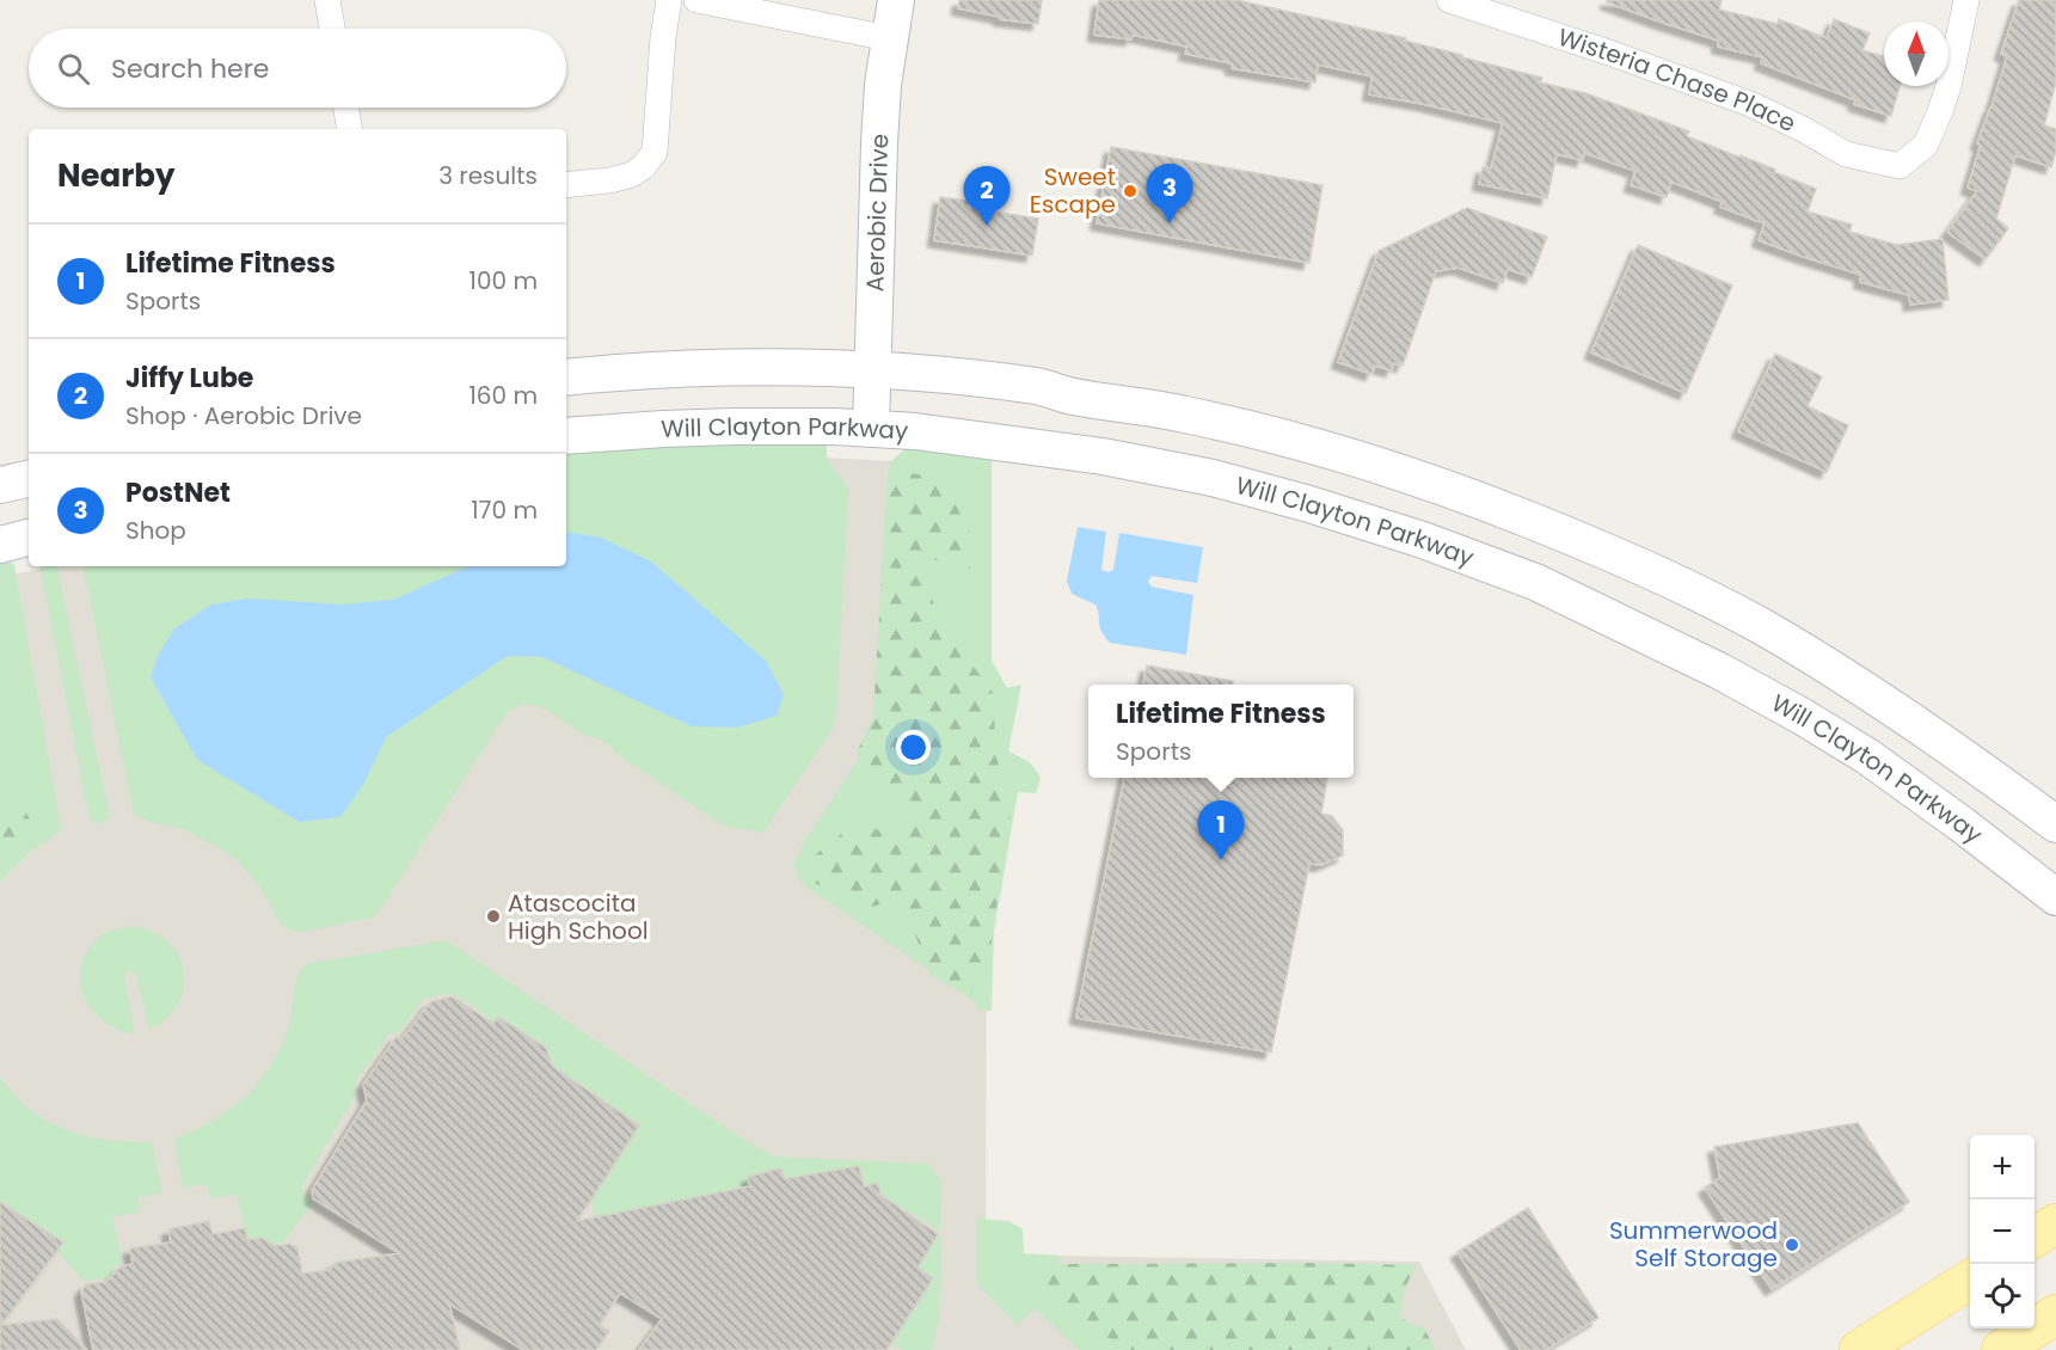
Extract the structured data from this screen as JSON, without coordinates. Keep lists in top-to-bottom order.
{
  "streets": {
    "main road": ["Aerobic Drive", "Will Clayton Parkway"],
    "street": ["Wisteria Chase Place"]
  },
  "crossings": [
    ["Aerobic Drive", "Will Clayton Parkway"]
  ],
  "places": ["Sweet Escape", "Atascocita High School", "Summerwood Self Storage"],
  "north": "top",
  "page": {
    "search": "Search here",
    "heading": ["Nearby", "3 results"],
    "pins": ["3", "2", "1"],
    "list": [
      {
        "mark": "1",
        "name": "Lifetime Fitness",
        "note": "Sports",
        "value": "100 m"
      },
      {
        "mark": "2",
        "name": "Jiffy Lube",
        "note": "Shop · Aerobic Drive",
        "value": "160 m"
      },
      {
        "mark": "3",
        "name": "PostNet",
        "note": "Shop",
        "value": "170 m"
      }
    ],
    "popup": ["Lifetime Fitness", "Sports"],
    "map_buttons": ["+", "−"]
  }
}
